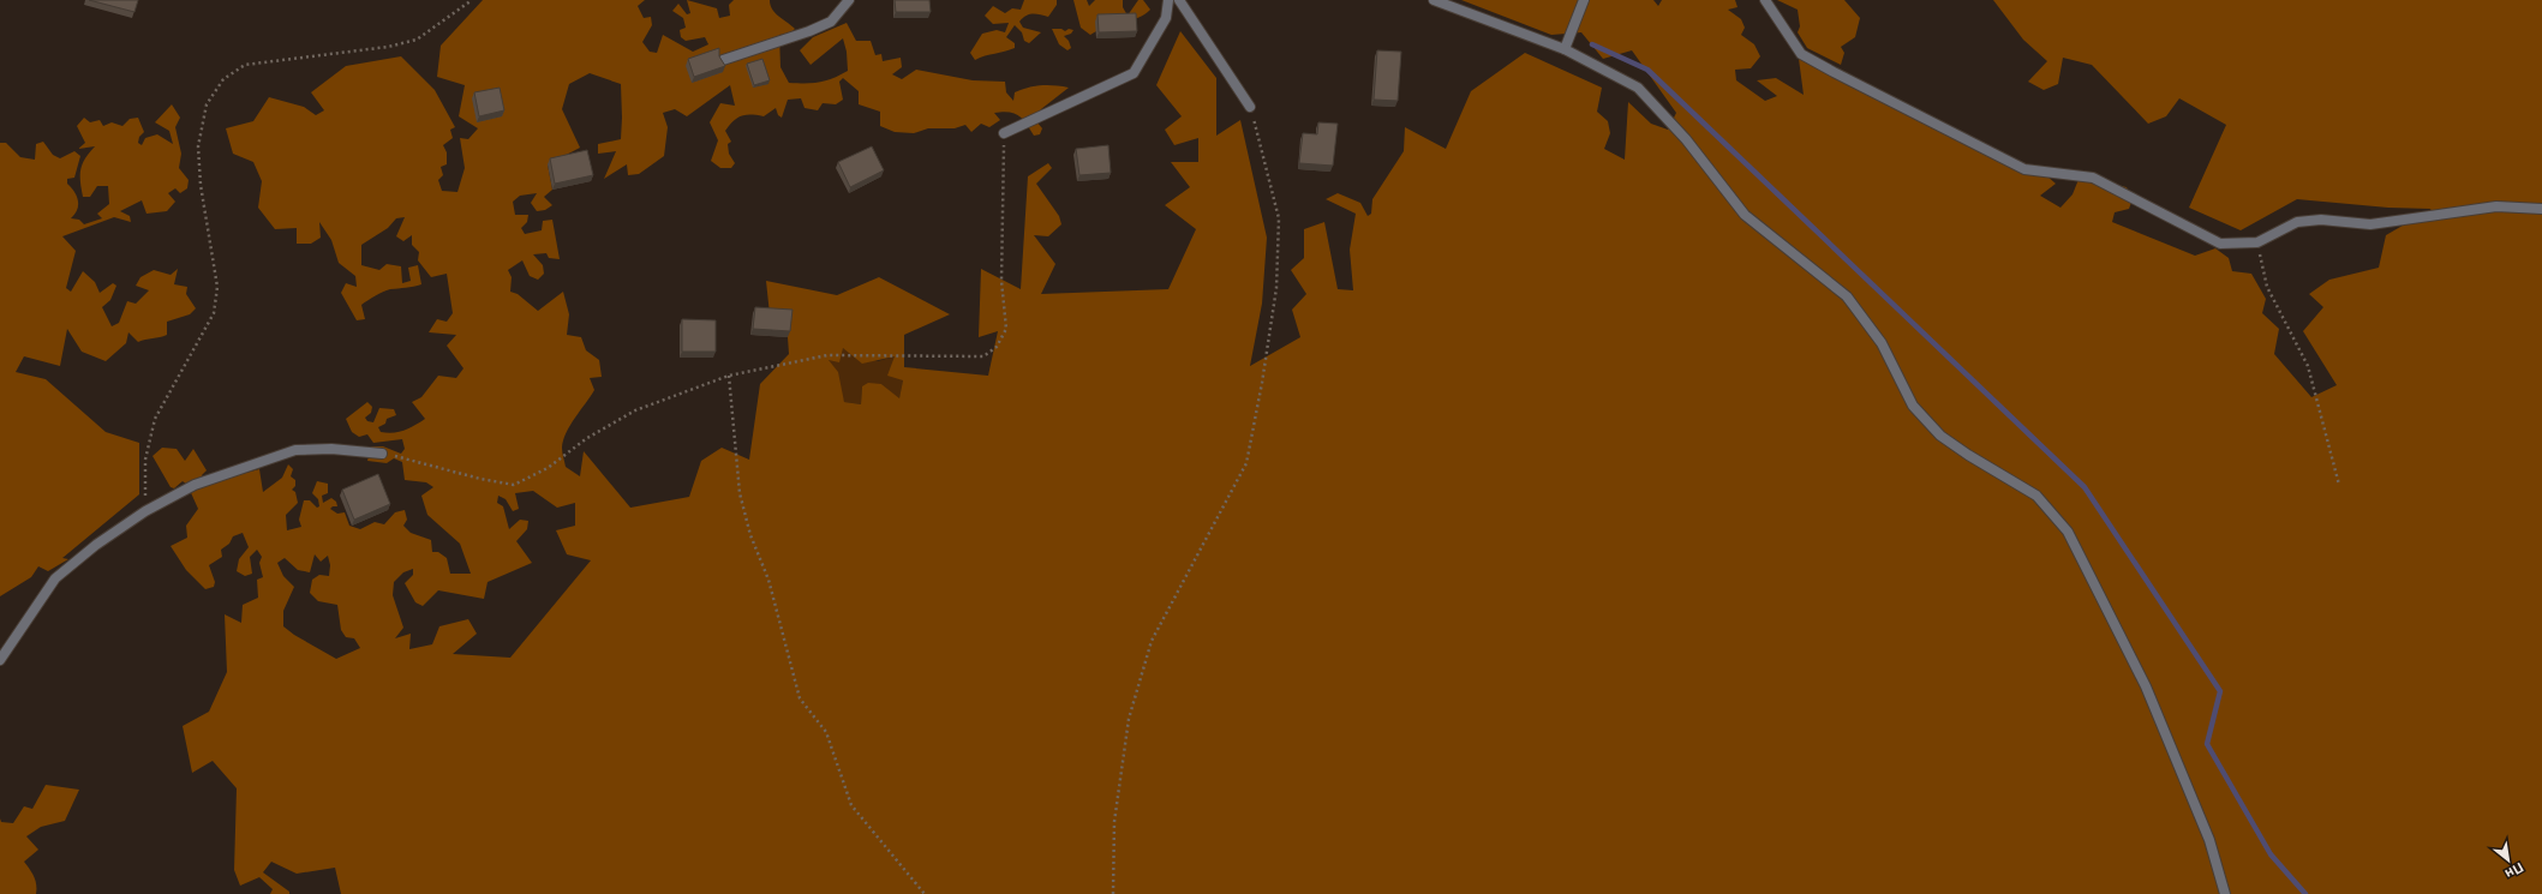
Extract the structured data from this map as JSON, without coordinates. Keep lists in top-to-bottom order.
{
  "north": "bottom right"
}
